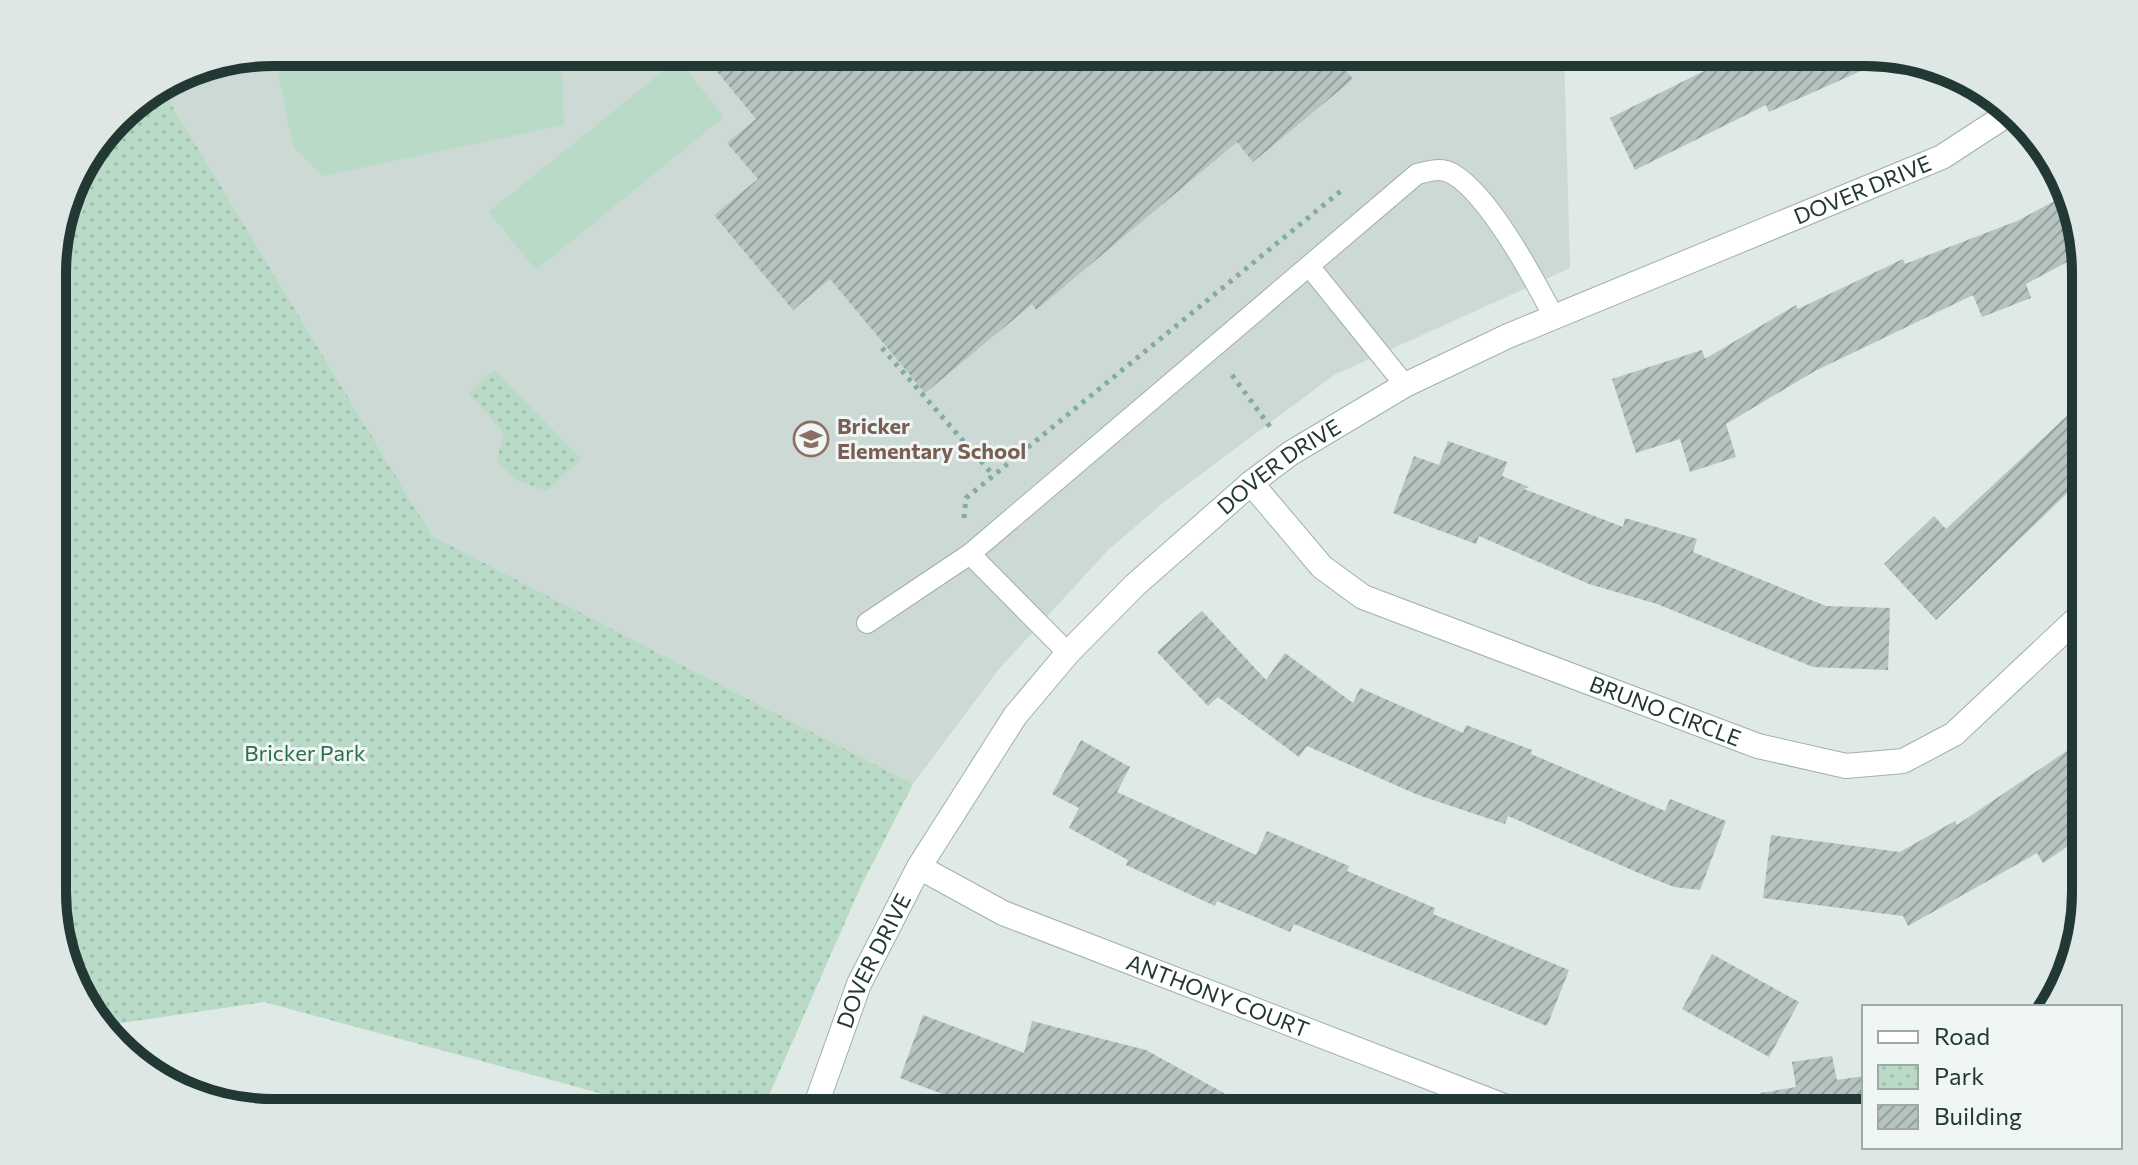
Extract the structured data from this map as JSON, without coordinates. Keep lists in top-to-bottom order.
{
  "streets": {
    "street": ["DOVER DRIVE", "BRUNO CIRCLE", "ANTHONY COURT"]
  },
  "crossings": [
    ["DOVER DRIVE", "BRUNO CIRCLE"],
    ["DOVER DRIVE", "ANTHONY COURT"]
  ],
  "parks": ["Bricker Park"],
  "places": {
    "school or university": ["Bricker Elementary School"]
  },
  "legend": ["Road", "Park", "Building"]
}
